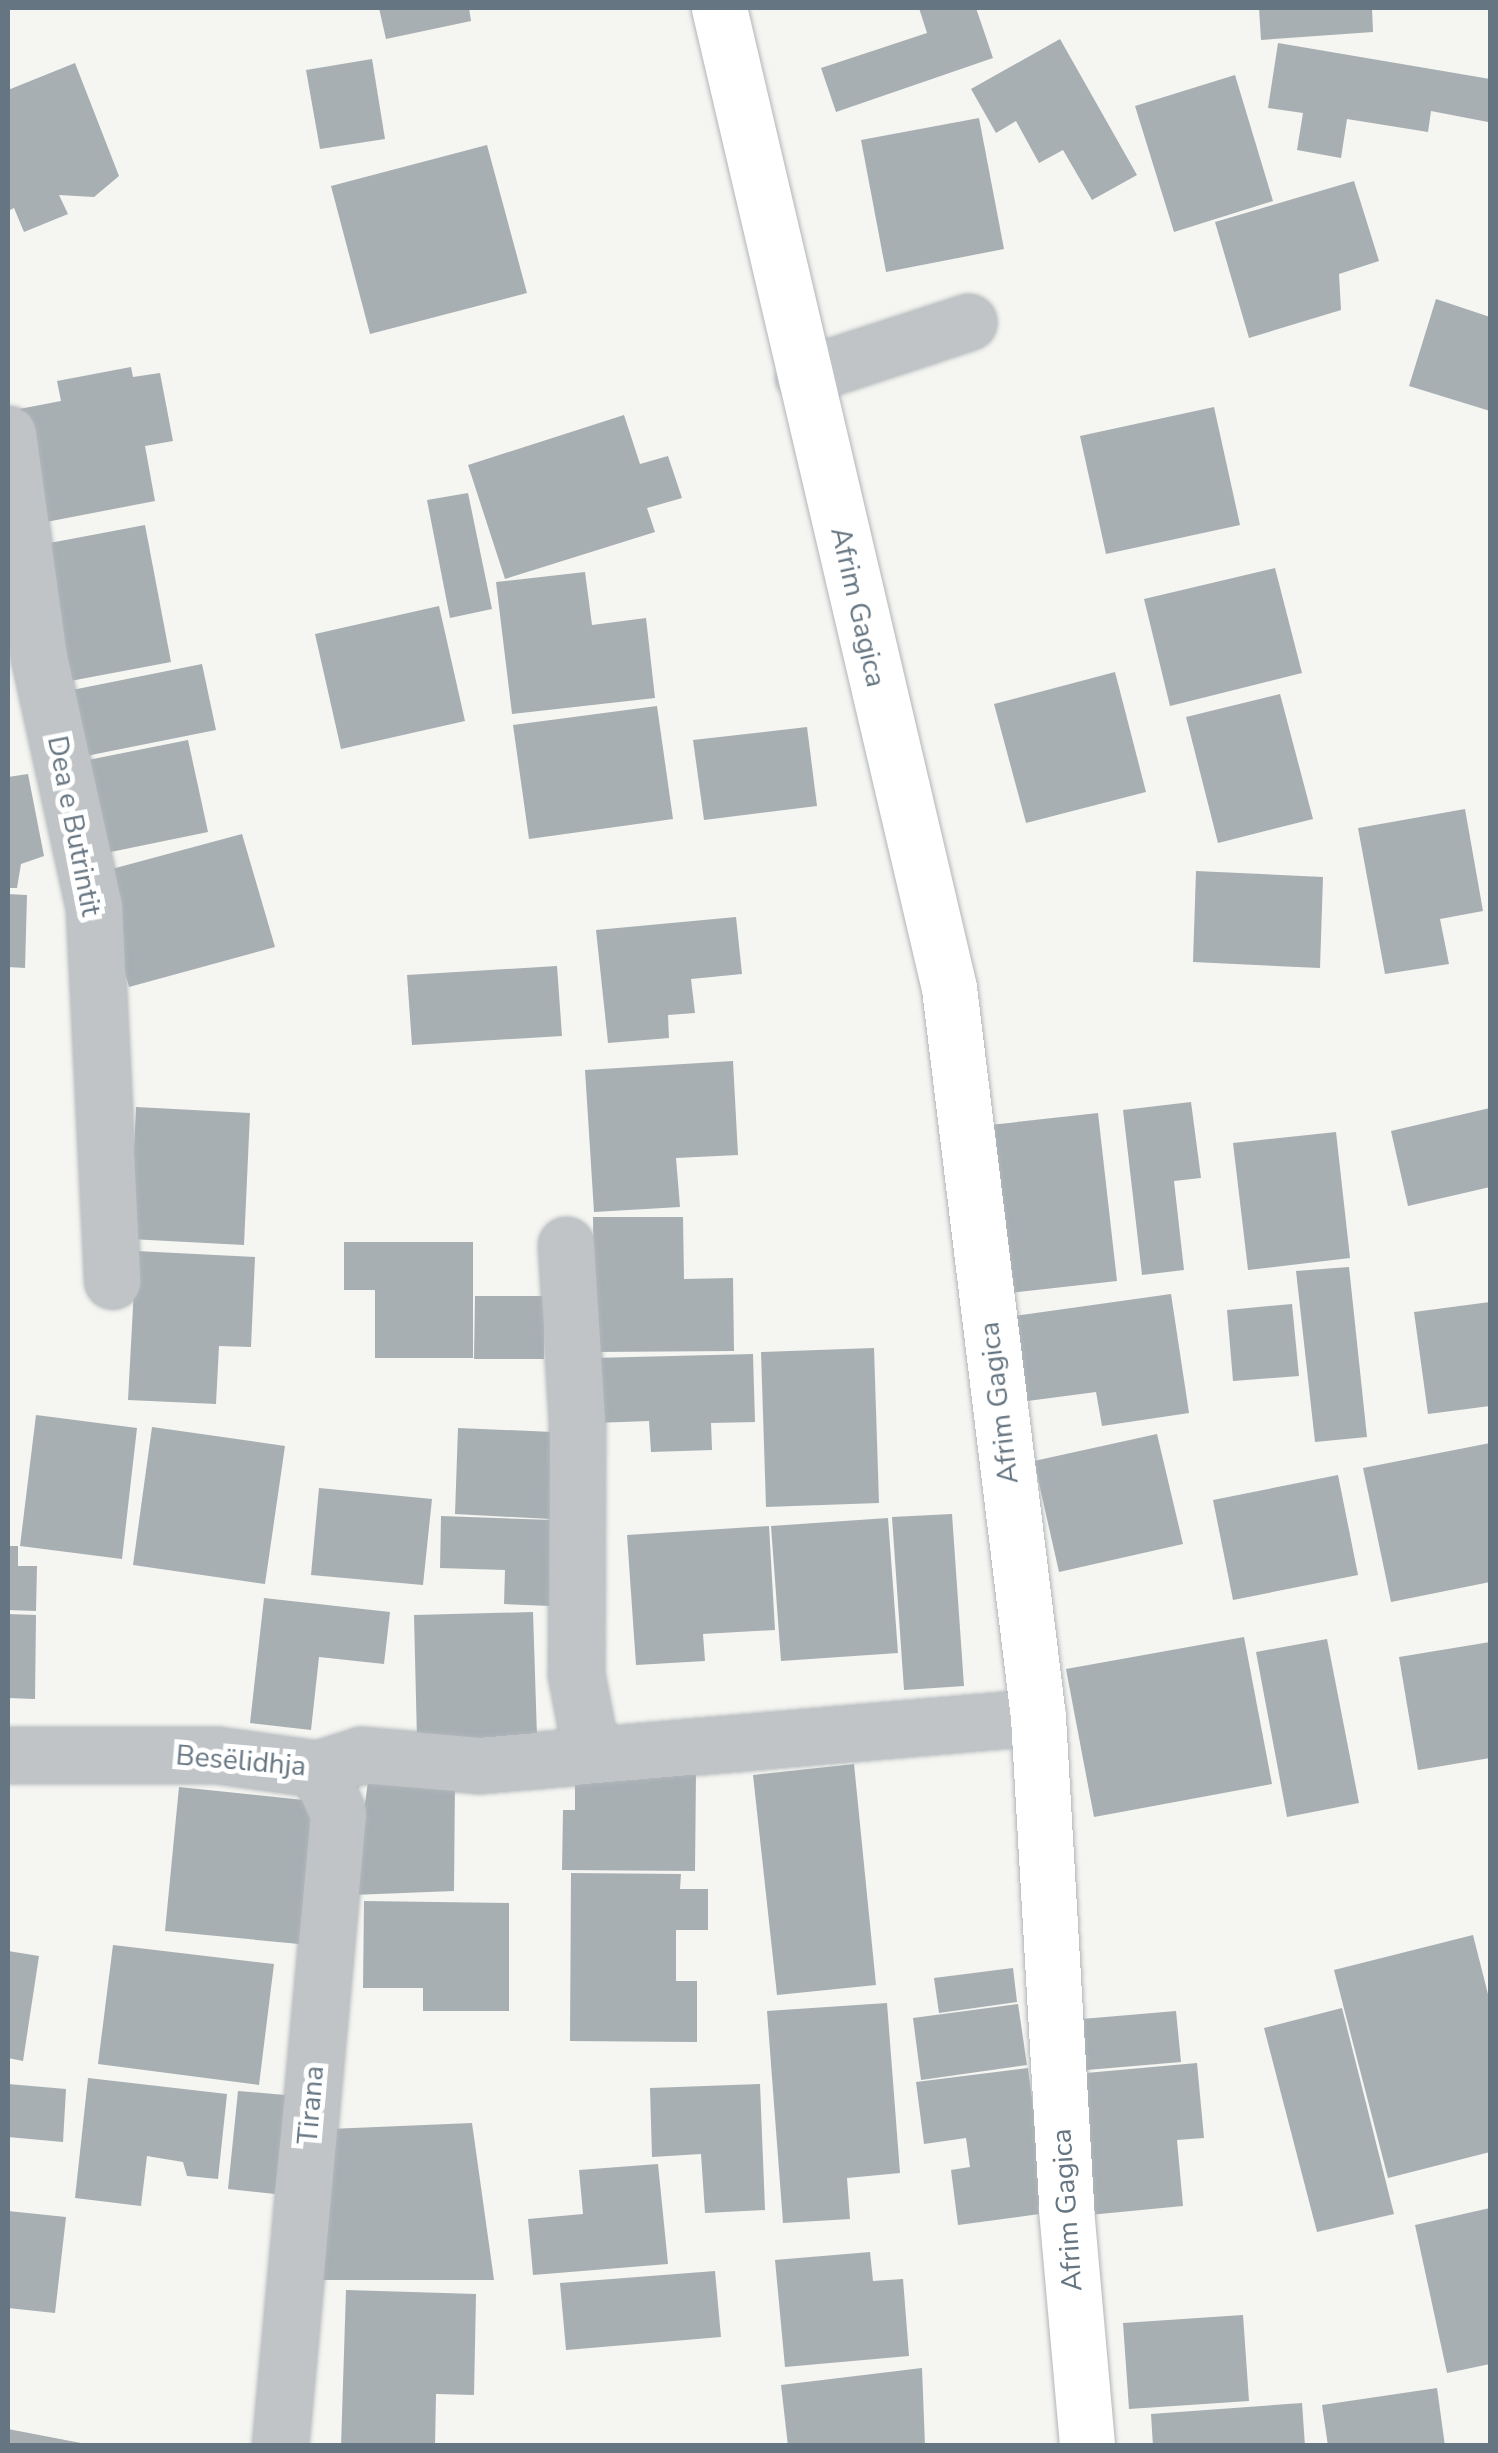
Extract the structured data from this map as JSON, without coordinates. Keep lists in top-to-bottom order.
{
  "streets": {
    "street": [
      "Afrim Gagica",
      "Dea e Butrintit",
      "Besëlidhja",
      "Tirana"
    ]
  },
  "crossings": [
    ["Afrim Gagica", "Besëlidhja"],
    ["Besëlidhja", "Tirana"]
  ]
}
